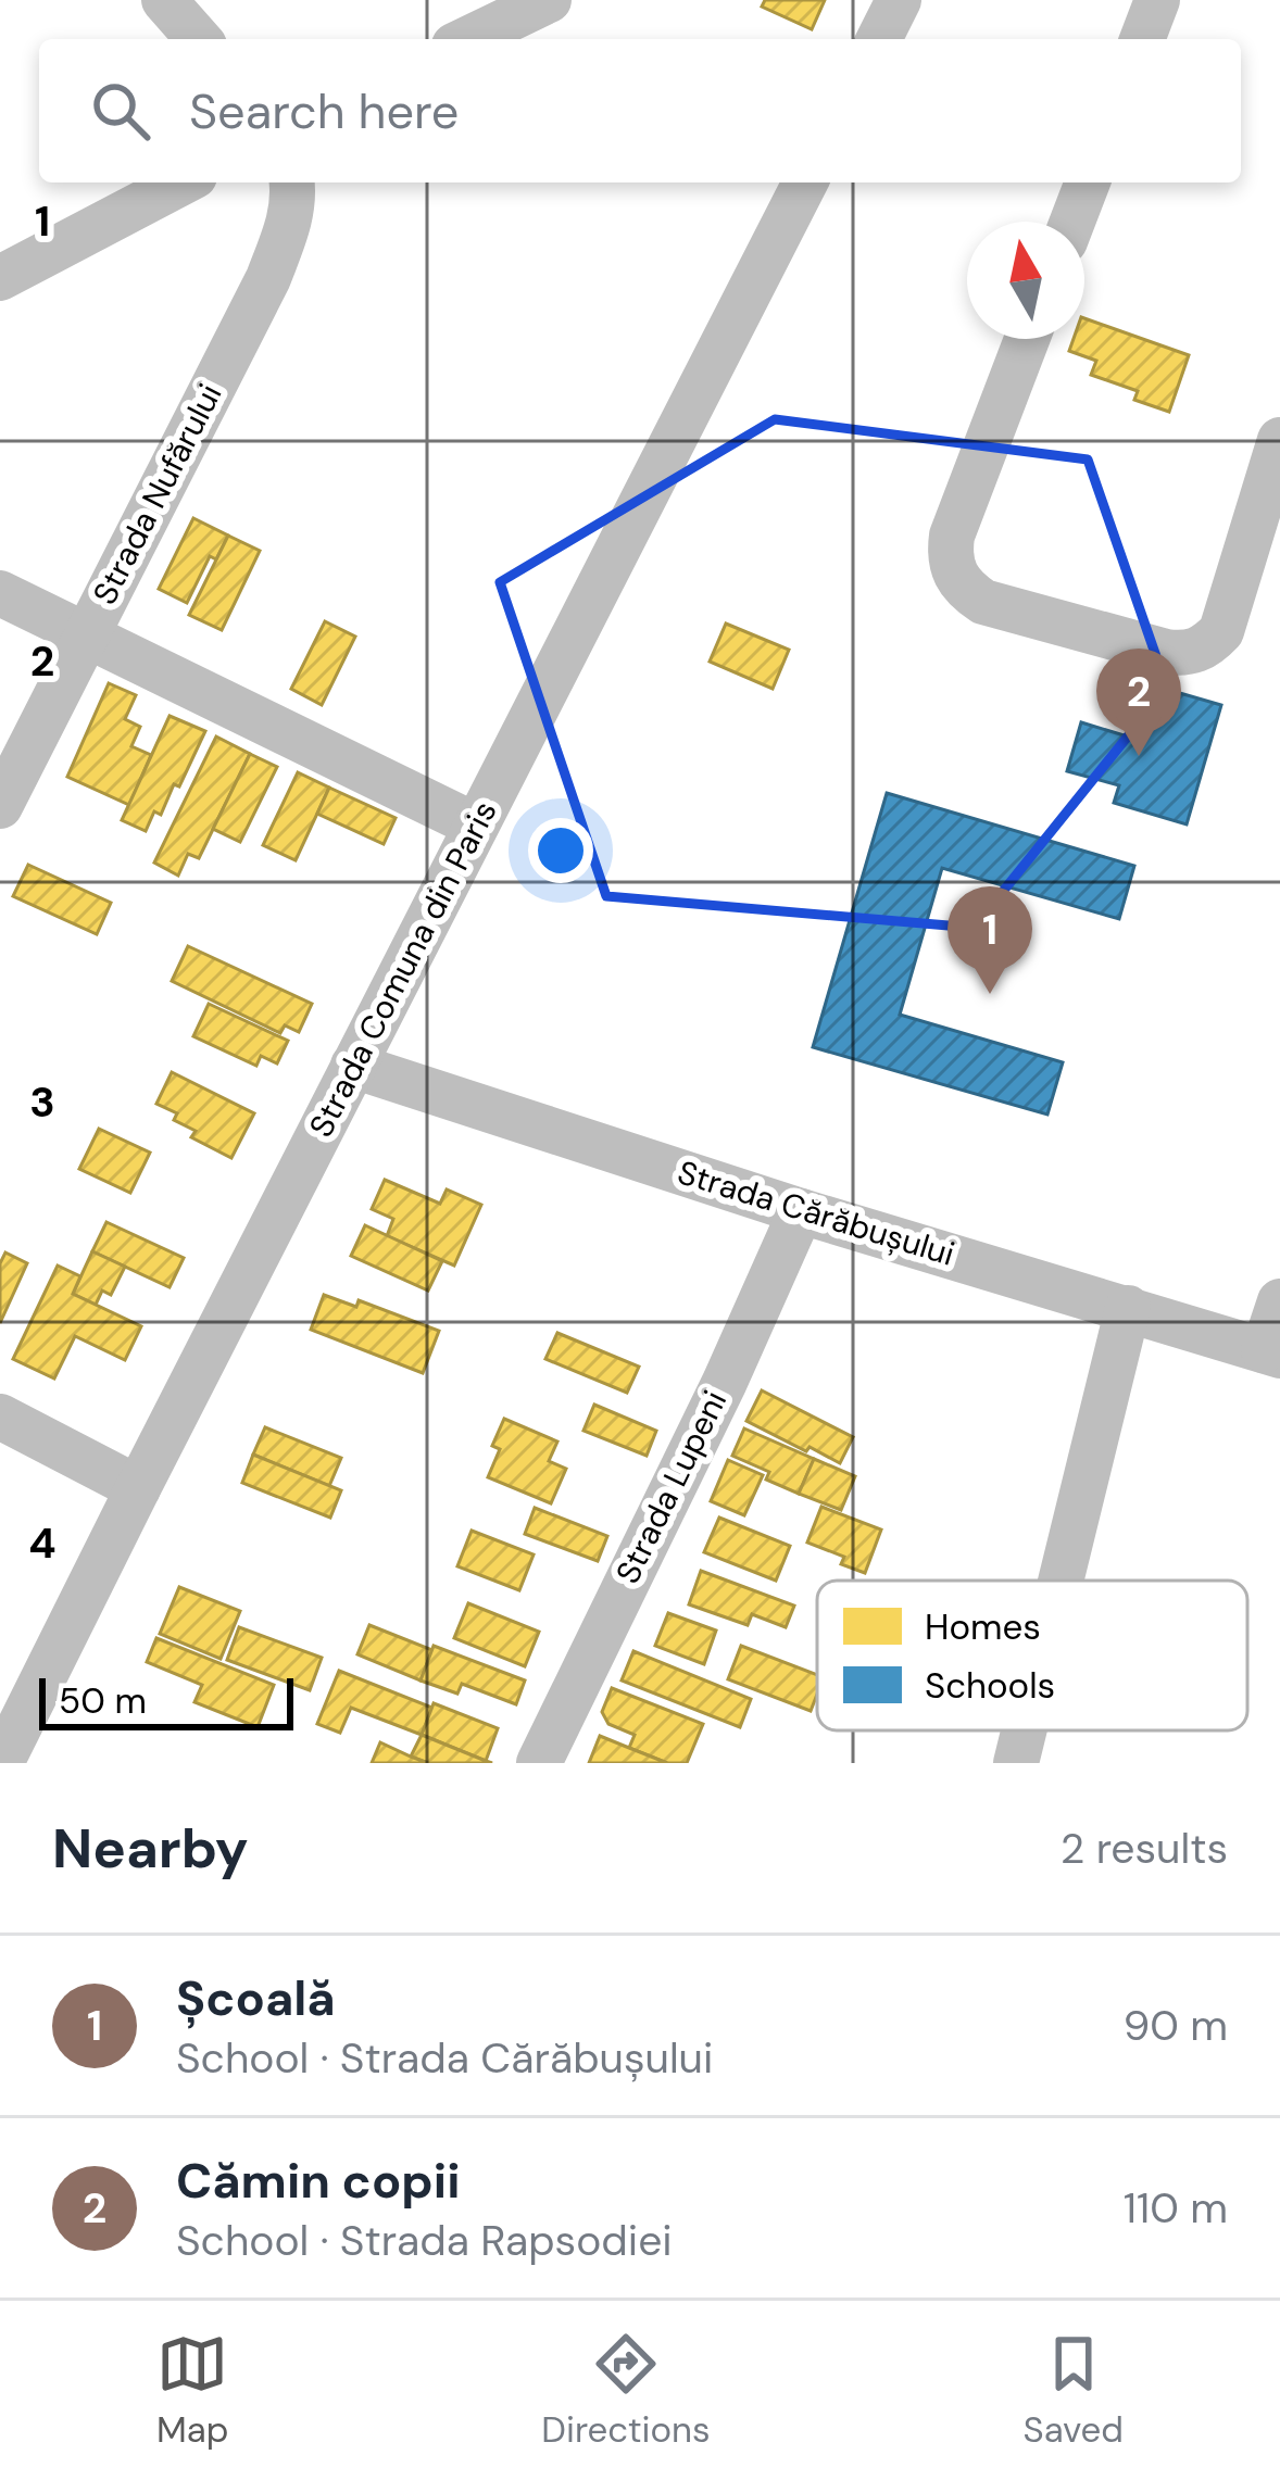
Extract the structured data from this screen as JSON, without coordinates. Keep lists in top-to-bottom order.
{
  "streets": {
    "street": [
      "Strada Nufărului",
      "Strada Comuna din Paris",
      "Strada Cărăbușului",
      "Strada Lupeni"
    ]
  },
  "crossings": [
    ["Strada Comuna din Paris", "Strada Cărăbușului"],
    ["Strada Cărăbușului", "Strada Lupeni"]
  ],
  "legend": ["Homes", "Schools"],
  "scale_bar": "50 m",
  "north": "top",
  "page": {
    "search": "Search here",
    "pins": ["2", "1"],
    "scale": "50 m",
    "heading": ["Nearby", "2 results"],
    "list": [
      {
        "mark": "1",
        "name": "Școală",
        "note": "School · Strada Cărăbușului",
        "value": "90 m"
      },
      {
        "mark": "2",
        "name": "Cămin copii",
        "note": "School · Strada Rapsodiei",
        "value": "110 m"
      }
    ],
    "nav": ["Map", "Directions", "Saved"]
  },
  "grid": {
    "rows": [
      "1",
      "2",
      "3",
      "4"
    ]
  }
}
